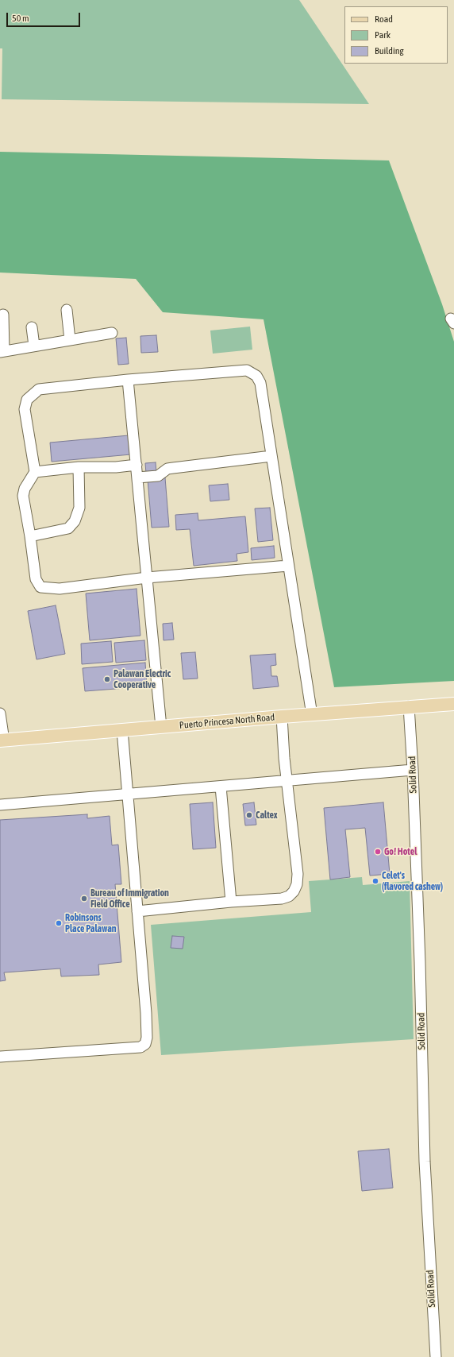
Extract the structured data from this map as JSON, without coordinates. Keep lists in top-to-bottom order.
{
  "streets": {
    "main road": ["Puerto Princesa North Road"],
    "street": ["Solid Road"]
  },
  "crossings": [
    ["Puerto Princesa North Road", "Solid Road"]
  ],
  "places": [
    "Palawan Electric Cooperative",
    "Caltex",
    "Go! Hotel",
    "Celet's (flavored cashew)",
    "Bureau of Immigration Field Office",
    "Robinsons Place Palawan"
  ],
  "legend": ["Road", "Park", "Building"],
  "scale_bar": "50 m"
}
